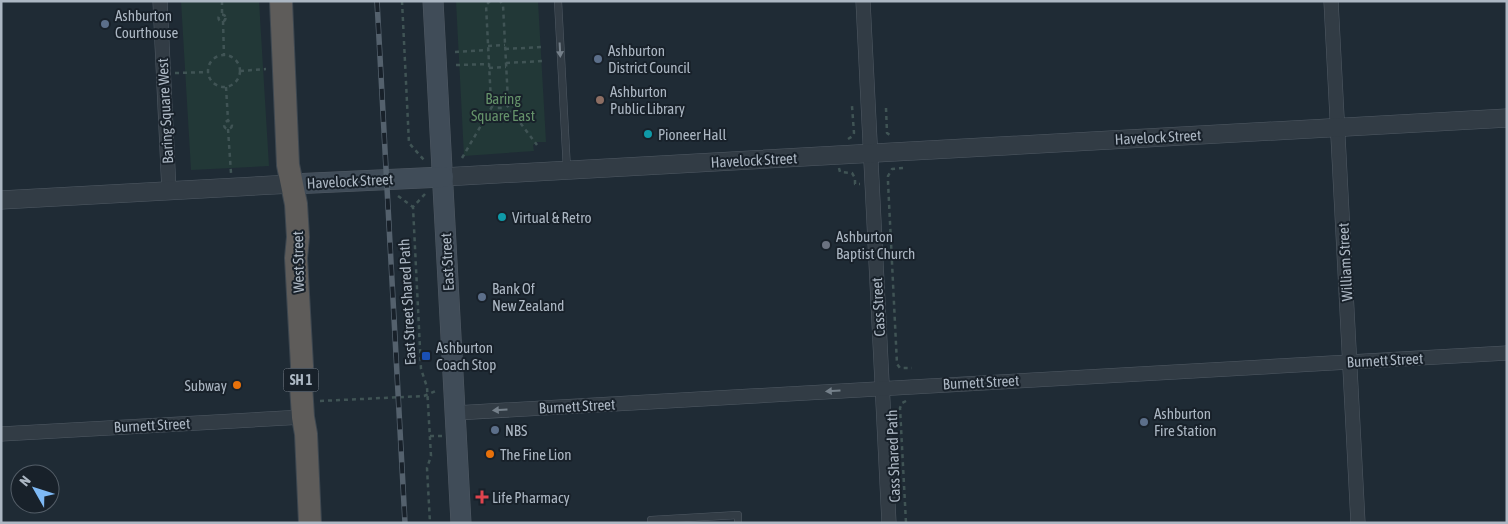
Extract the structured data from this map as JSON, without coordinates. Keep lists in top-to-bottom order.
{
  "streets": {
    "highway": ["West Street", "SH 1"],
    "main road": ["Havelock Street", "East Street"],
    "street": [
      "Baring Square West",
      "William Street",
      "Cass Street",
      "Burnett Street"
    ],
    "path": ["East Street Shared Path", "Cass Shared Path"]
  },
  "crossings": [
    ["Baring Square West", "Havelock Street"],
    ["Havelock Street", "West Street"],
    ["Havelock Street", "East Street"],
    ["Havelock Street", "William Street"],
    ["Havelock Street", "Cass Street"],
    ["West Street", "Burnett Street"],
    ["East Street", "Burnett Street"],
    ["William Street", "Burnett Street"],
    ["Cass Street", "Burnett Street"]
  ],
  "parks": ["Baring Square East"],
  "places": {
    "other": [
      "Ashburton Courthouse",
      "Ashburton District Council",
      "Ashburton Public Library",
      "Pioneer Hall",
      "Virtual & Retro",
      "Ashburton Baptist Church",
      "Bank Of New Zealand",
      "Subway",
      "Ashburton Fire Station",
      "NBS",
      "The Fine Lion"
    ],
    "transit": ["Ashburton Coach Stop"],
    "health": ["Life Pharmacy"]
  },
  "north": "top left"
}
